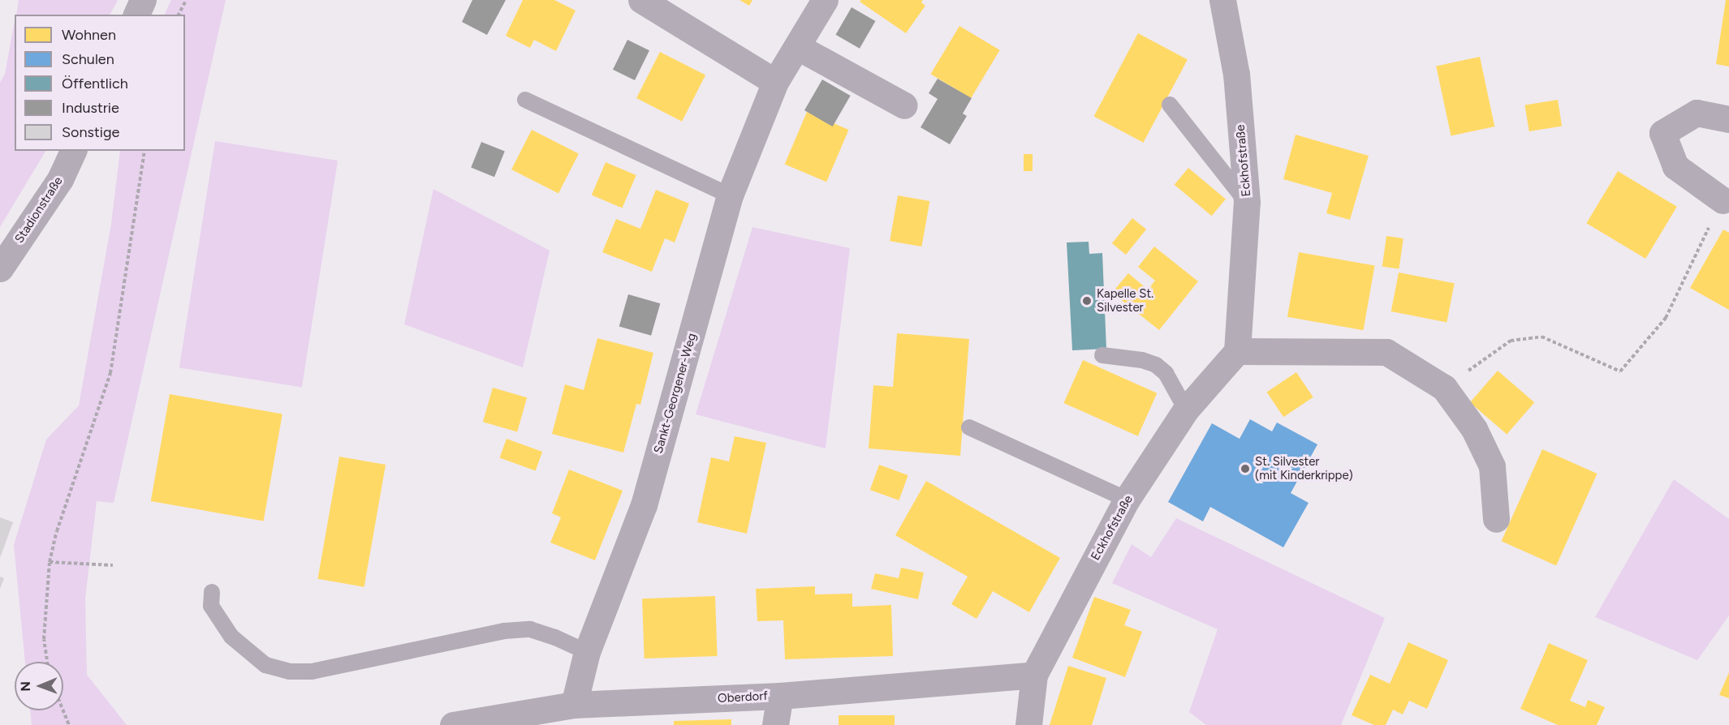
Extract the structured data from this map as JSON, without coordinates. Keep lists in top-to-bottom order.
{
  "streets": {
    "street": [
      "Eckhofstraße",
      "Stadionstraße",
      "Sankt-Georgener-Weg",
      "Oberdorf"
    ]
  },
  "crossings": [
    ["Eckhofstraße", "Oberdorf"],
    ["Sankt-Georgener-Weg", "Oberdorf"]
  ],
  "places": ["Kapelle St. Silvester", "St. Silvester (mit Kinderkrippe)"],
  "legend": [
    "Wohnen",
    "Schulen",
    "Öffentlich",
    "Industrie",
    "Sonstige"
  ],
  "north": "left"
}
